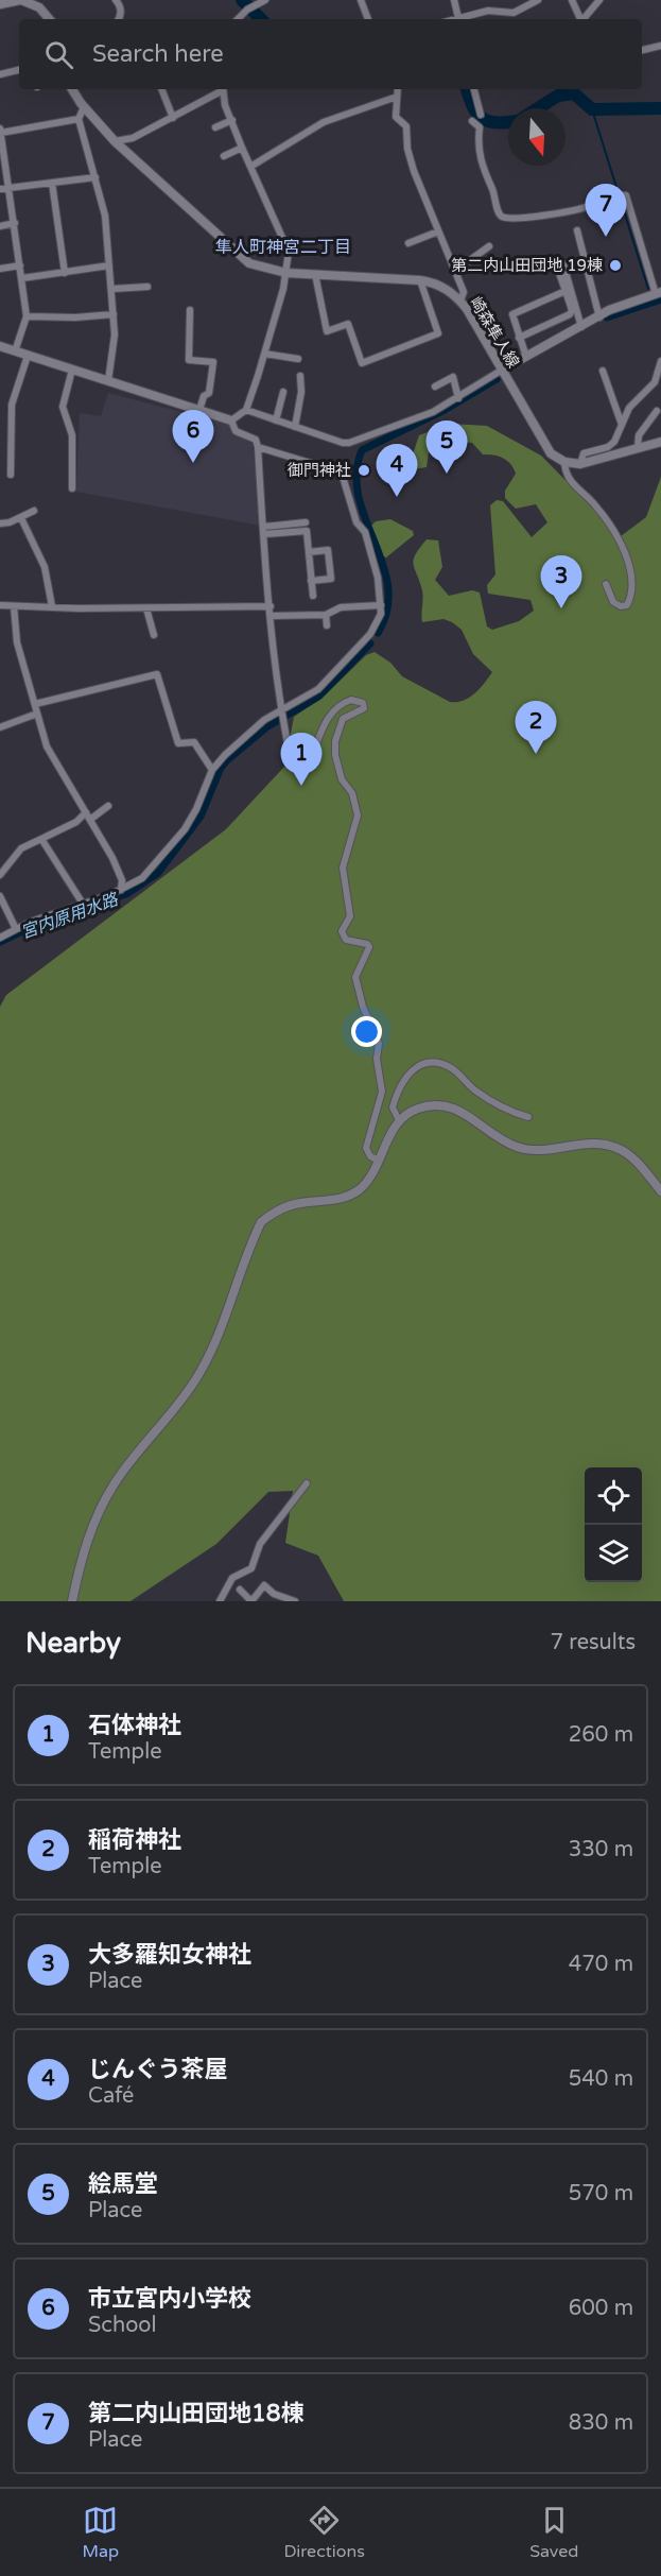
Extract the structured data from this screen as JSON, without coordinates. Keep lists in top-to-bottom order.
{
  "streets": {
    "main road": ["崎森隼人線"]
  },
  "districts": ["隼人町神宮二丁目"],
  "water": ["宮内原用水路"],
  "places": ["第二内山田団地 19棟", "御門神社"],
  "north": "bottom",
  "page": {
    "search": "Search here",
    "pins": [
      "7",
      "6",
      "5",
      "4",
      "3",
      "2",
      "1"
    ],
    "heading": ["Nearby", "7 results"],
    "list": [
      {
        "mark": "1",
        "name": "石体神社",
        "note": "Temple",
        "value": "260 m"
      },
      {
        "mark": "2",
        "name": "稲荷神社",
        "note": "Temple",
        "value": "330 m"
      },
      {
        "mark": "3",
        "name": "大多羅知女神社",
        "note": "Place",
        "value": "470 m"
      },
      {
        "mark": "4",
        "name": "じんぐう茶屋",
        "note": "Café",
        "value": "540 m"
      },
      {
        "mark": "5",
        "name": "絵馬堂",
        "note": "Place",
        "value": "570 m"
      },
      {
        "mark": "6",
        "name": "市立宮内小学校",
        "note": "School",
        "value": "600 m"
      },
      {
        "mark": "7",
        "name": "第二内山田団地18棟",
        "note": "Place",
        "value": "830 m"
      }
    ],
    "nav": ["Map", "Directions", "Saved"]
  }
}
